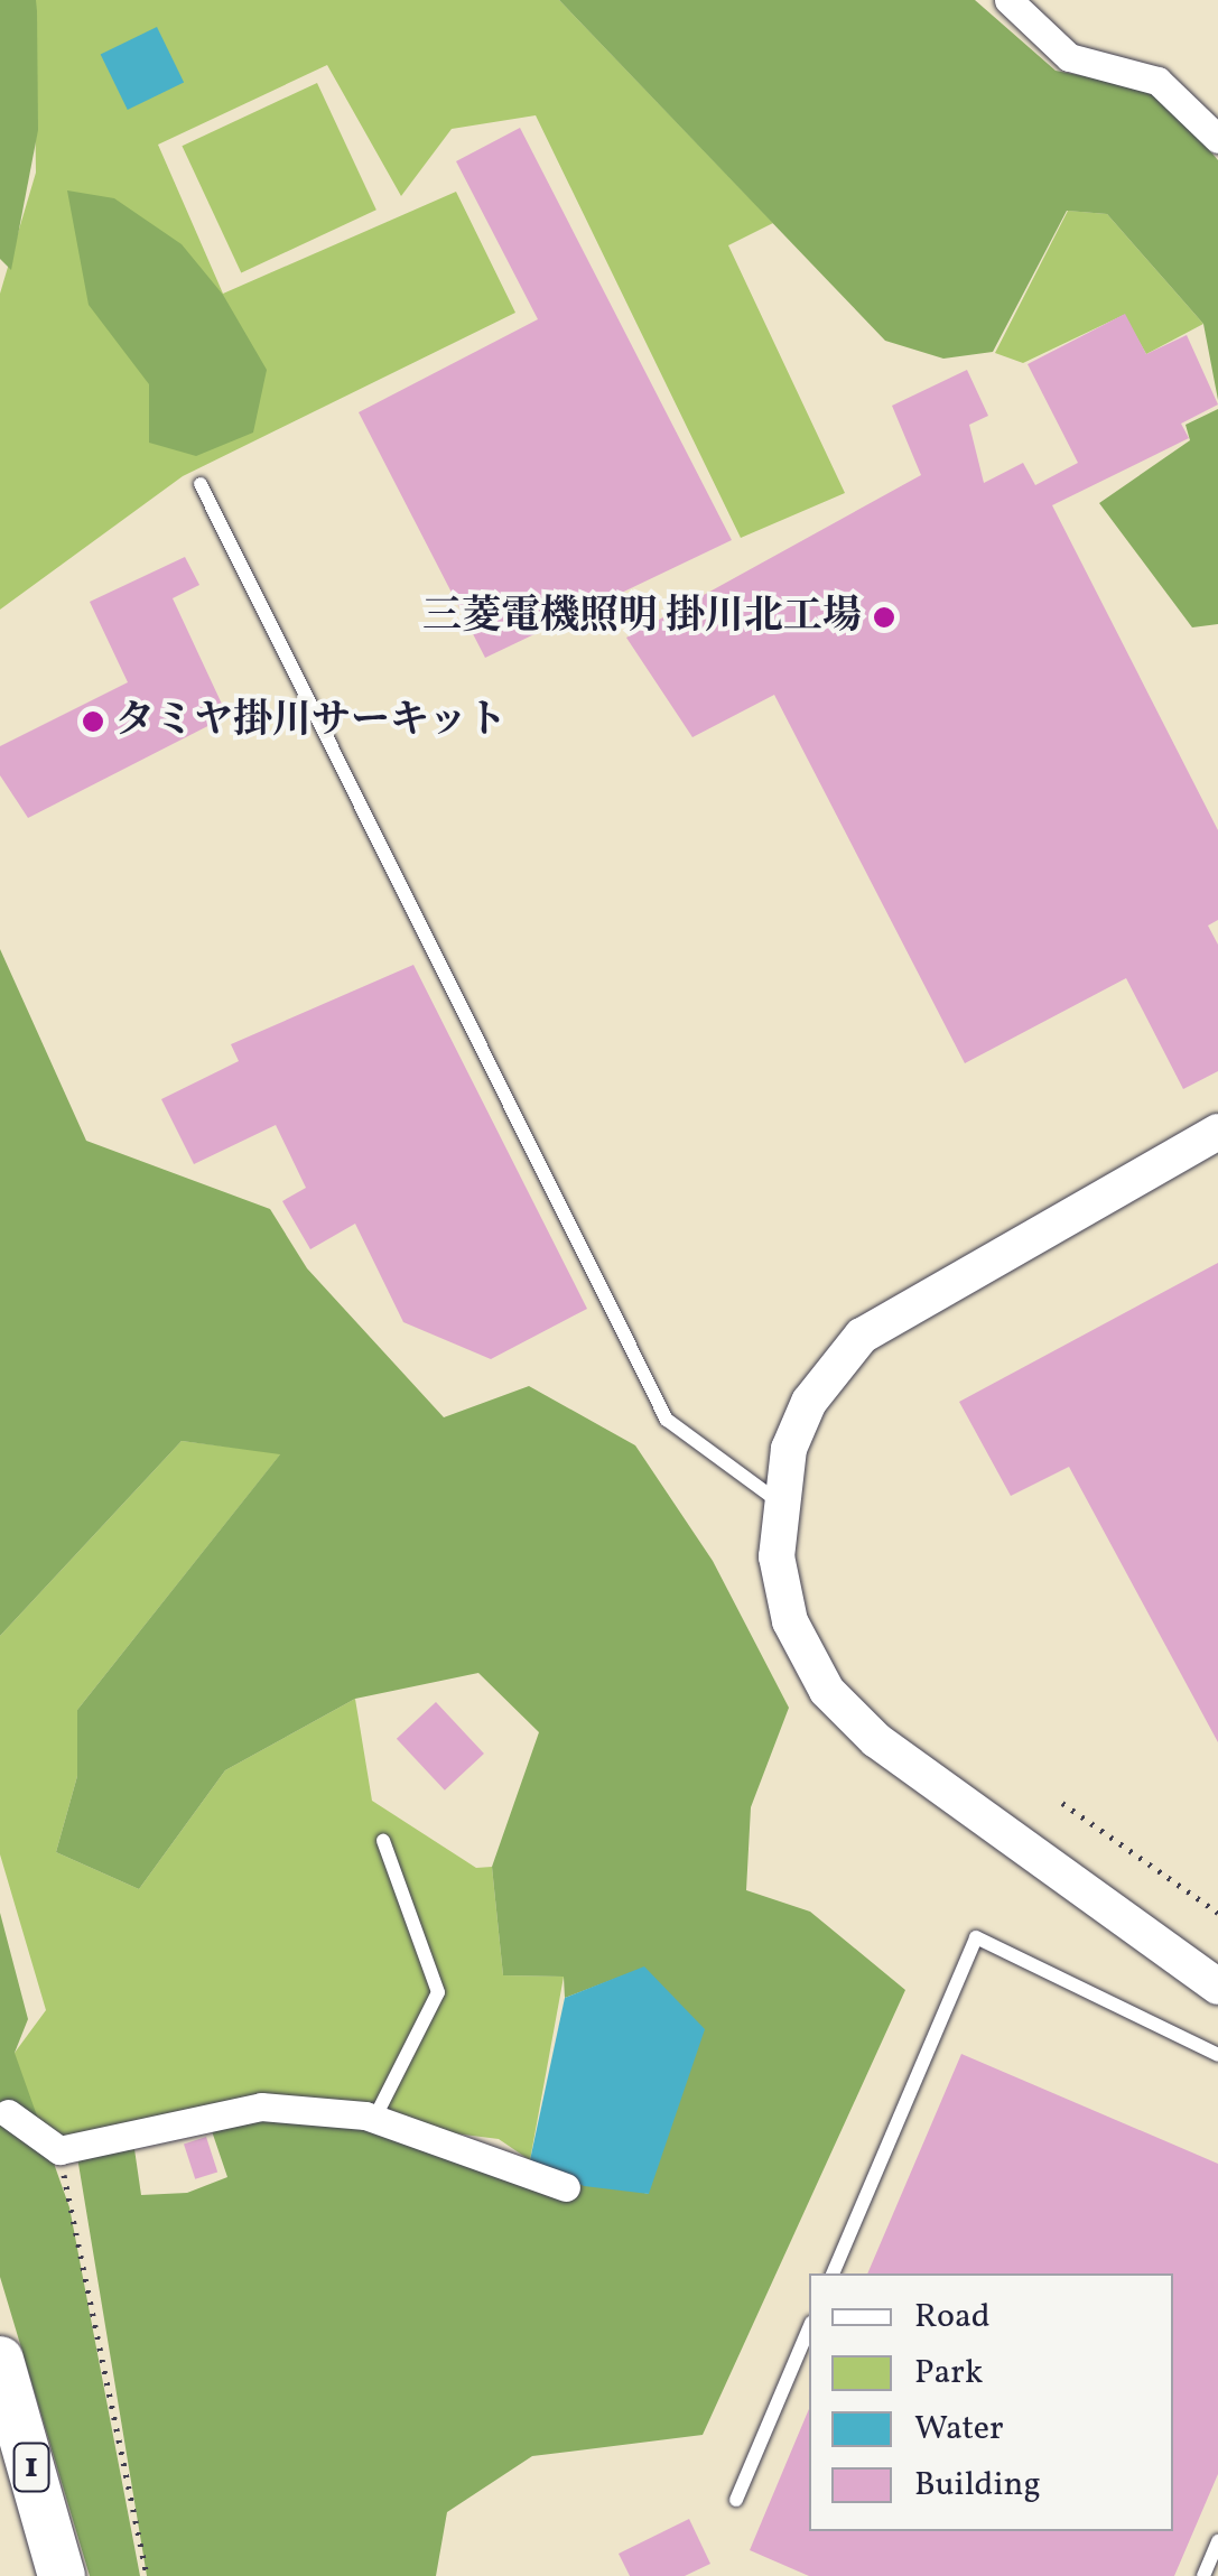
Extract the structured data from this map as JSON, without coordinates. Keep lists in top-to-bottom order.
{
  "streets": {
    "highway": ["1"]
  },
  "places": ["三菱電機照明 掛川北工場", "タミヤ掛川サーキット"],
  "legend": [
    "Road",
    "Park",
    "Water",
    "Building"
  ]
}
